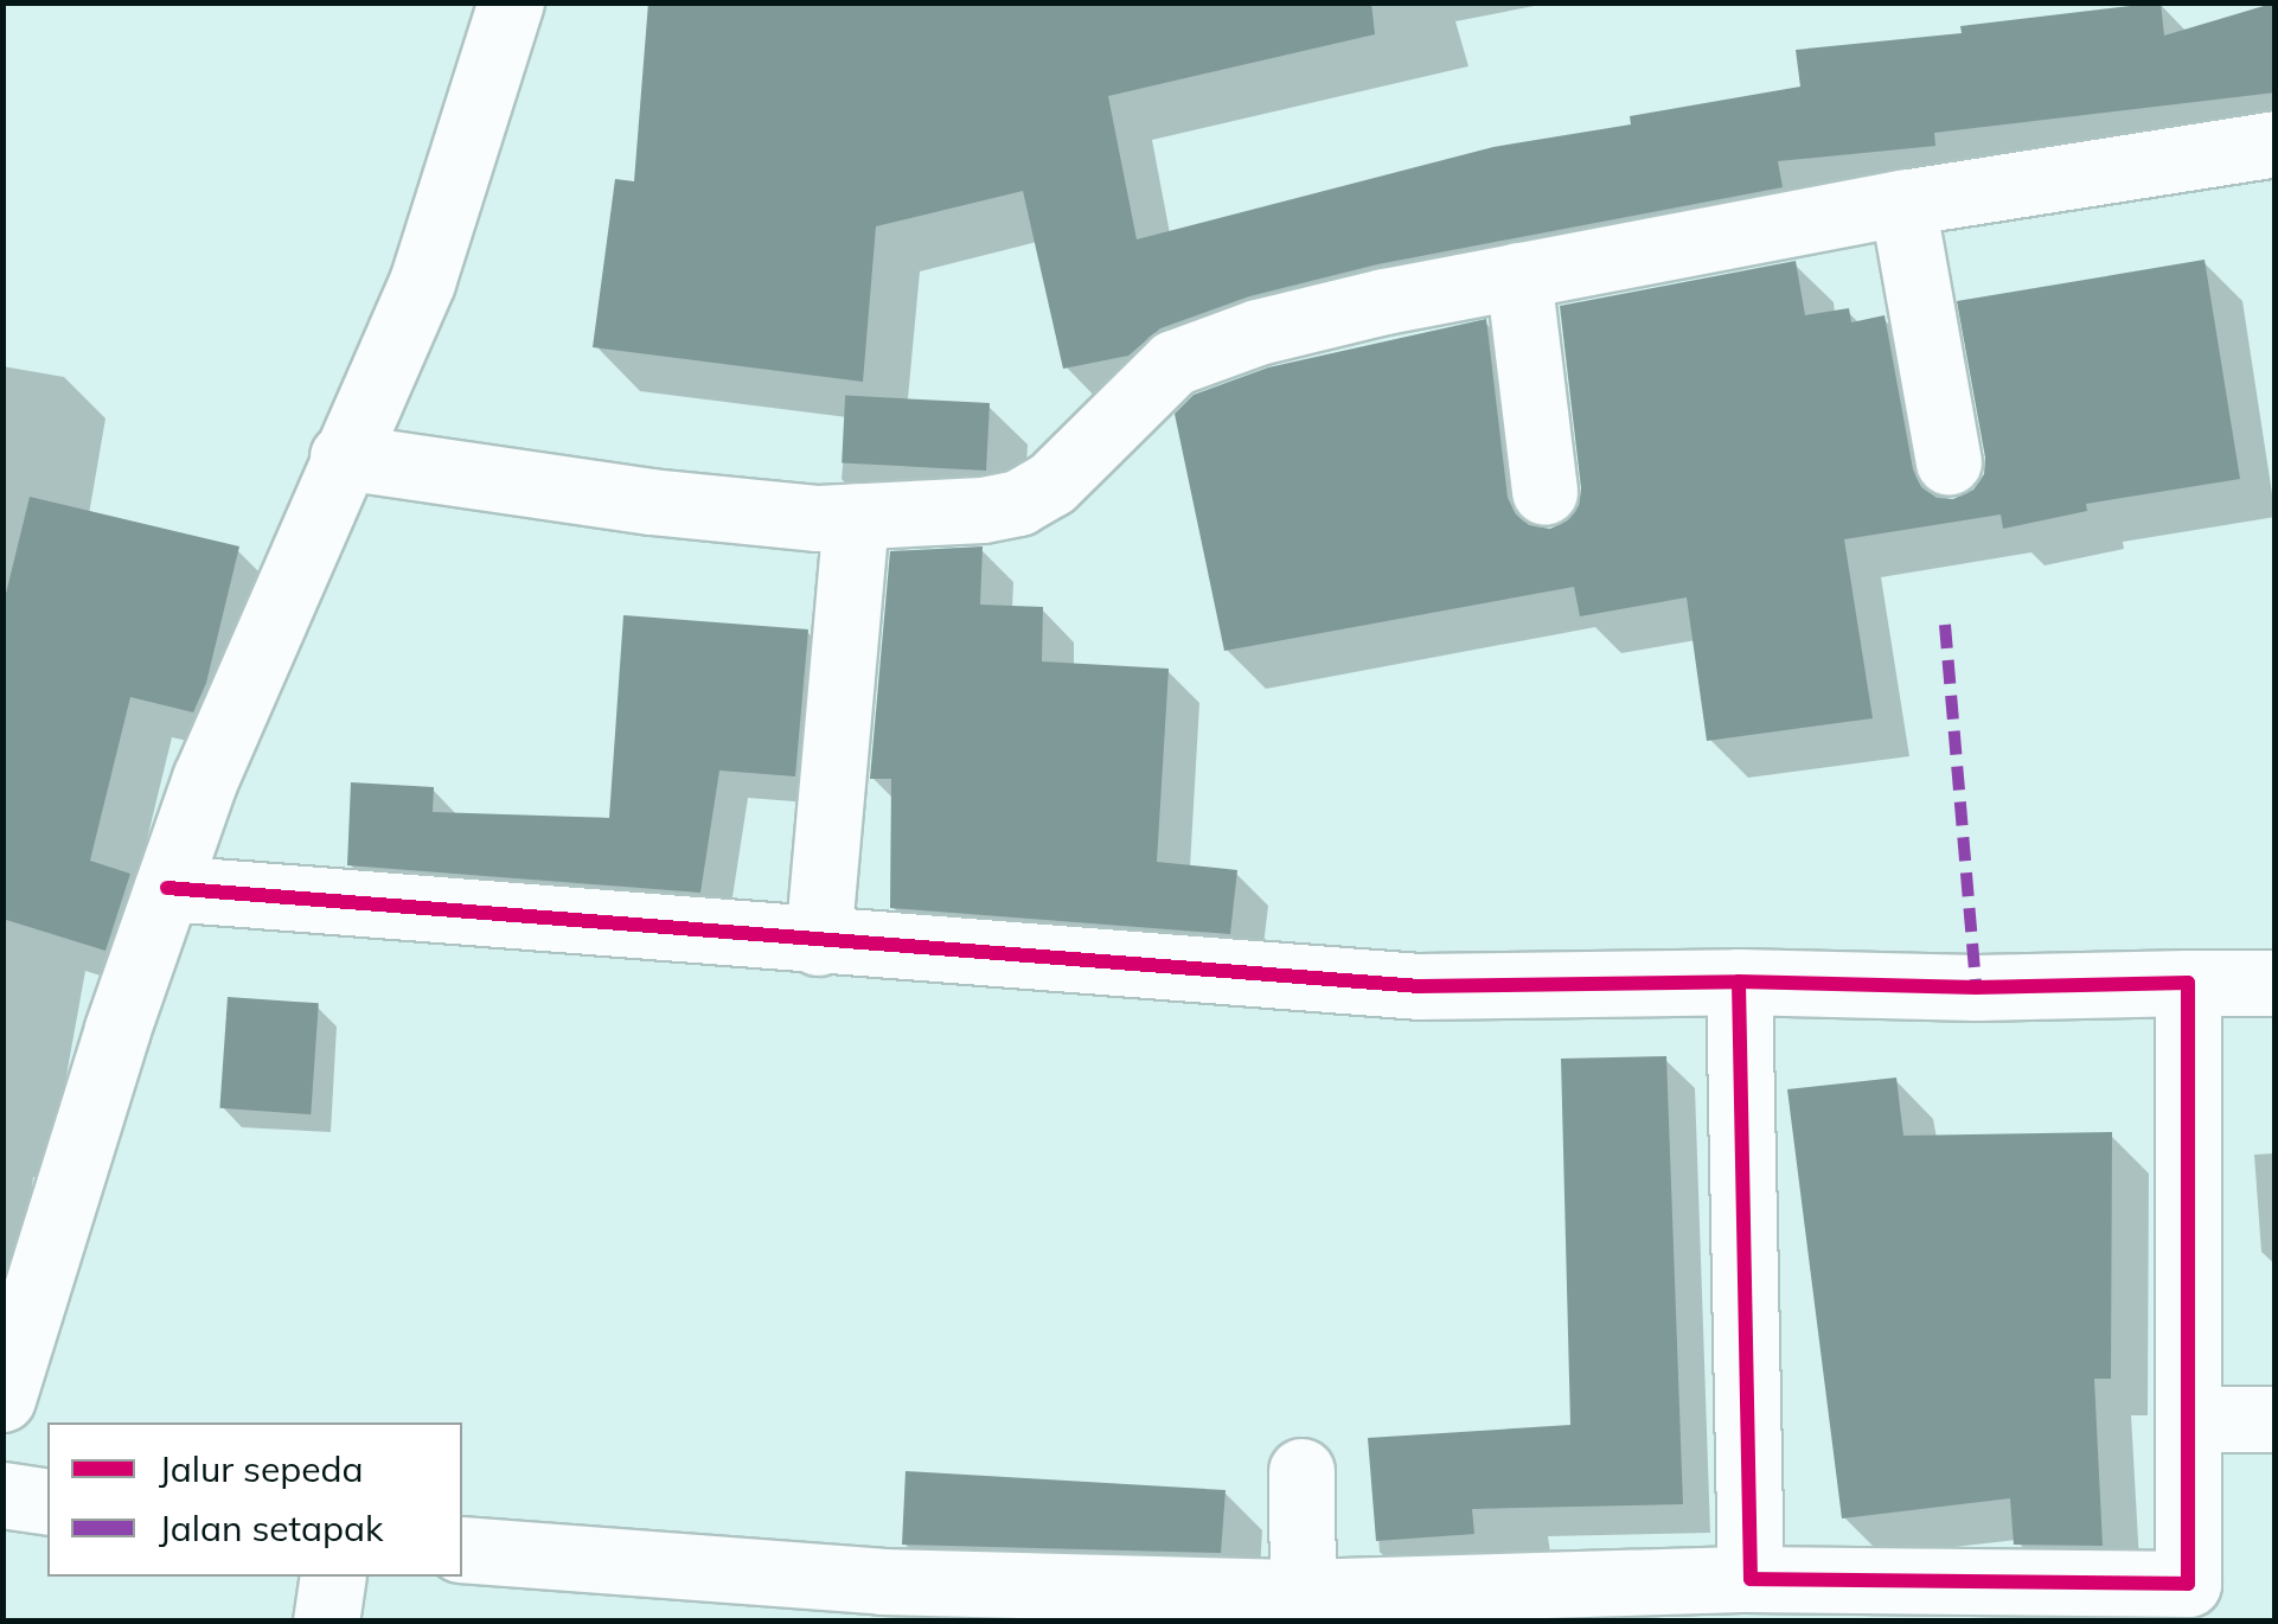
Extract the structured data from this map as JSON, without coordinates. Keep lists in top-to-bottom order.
{
  "legend": ["Jalur sepeda", "Jalan setapak"]
}
